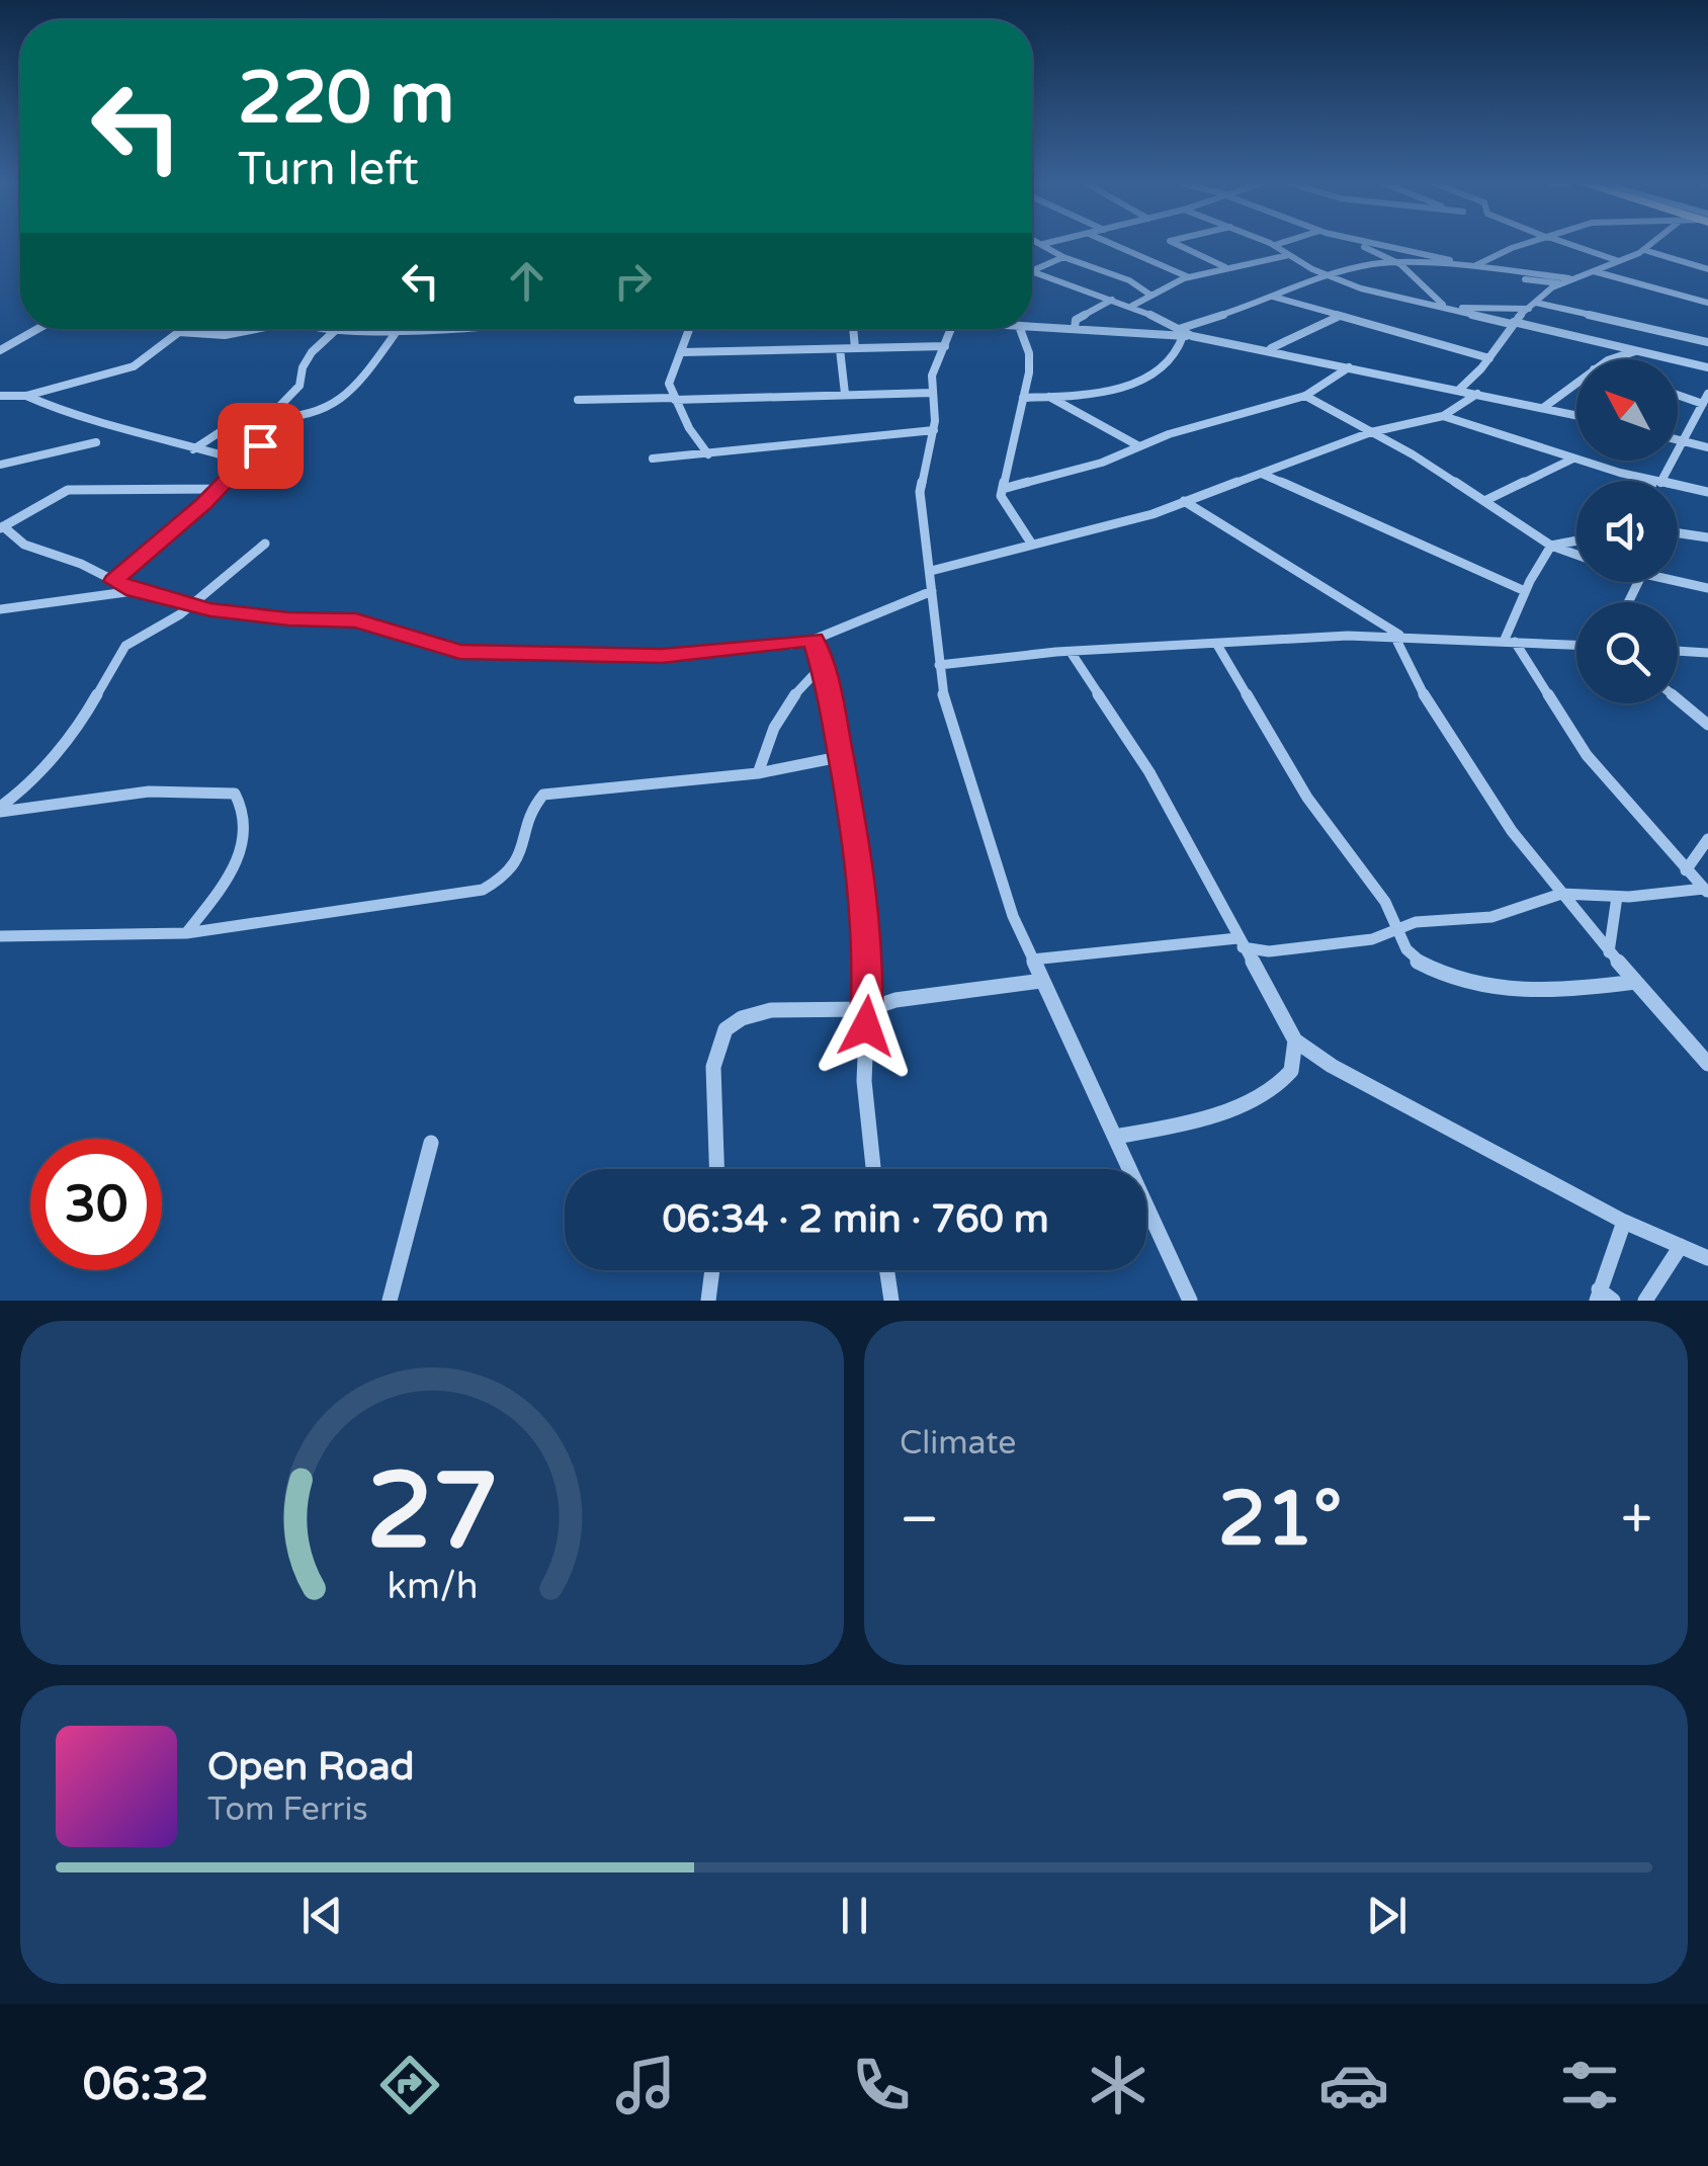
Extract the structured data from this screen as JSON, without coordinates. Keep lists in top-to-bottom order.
{
  "north": "top left",
  "page": {
    "turn": ["220 m", "Turn left"],
    "limit": "30",
    "trip": "06:34 · 2 min · 760 m",
    "tile": "Climate",
    "heat": ["−", "21°", "+"],
    "song": ["Open Road", "Tom Ferris"],
    "tabs": "06:32",
    "gauge": ["27", "km/h"]
  }
}
